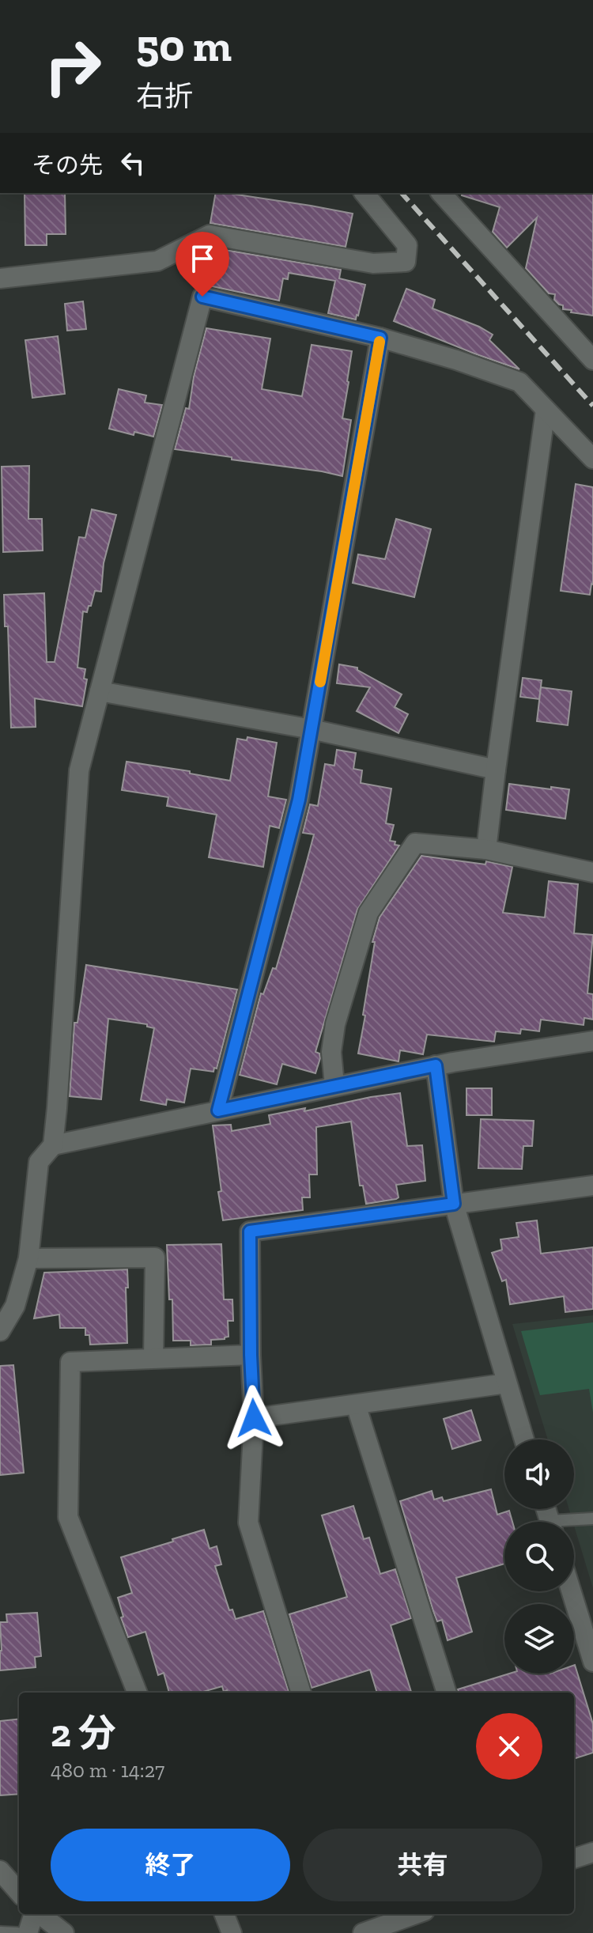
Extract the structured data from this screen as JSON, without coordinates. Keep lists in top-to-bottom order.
{
  "page": {
    "turn": ["50 m", "右折"],
    "then": "その先",
    "heading": ["2 分", "480 m · 14:27"],
    "buttons": ["終了", "共有"]
  }
}
